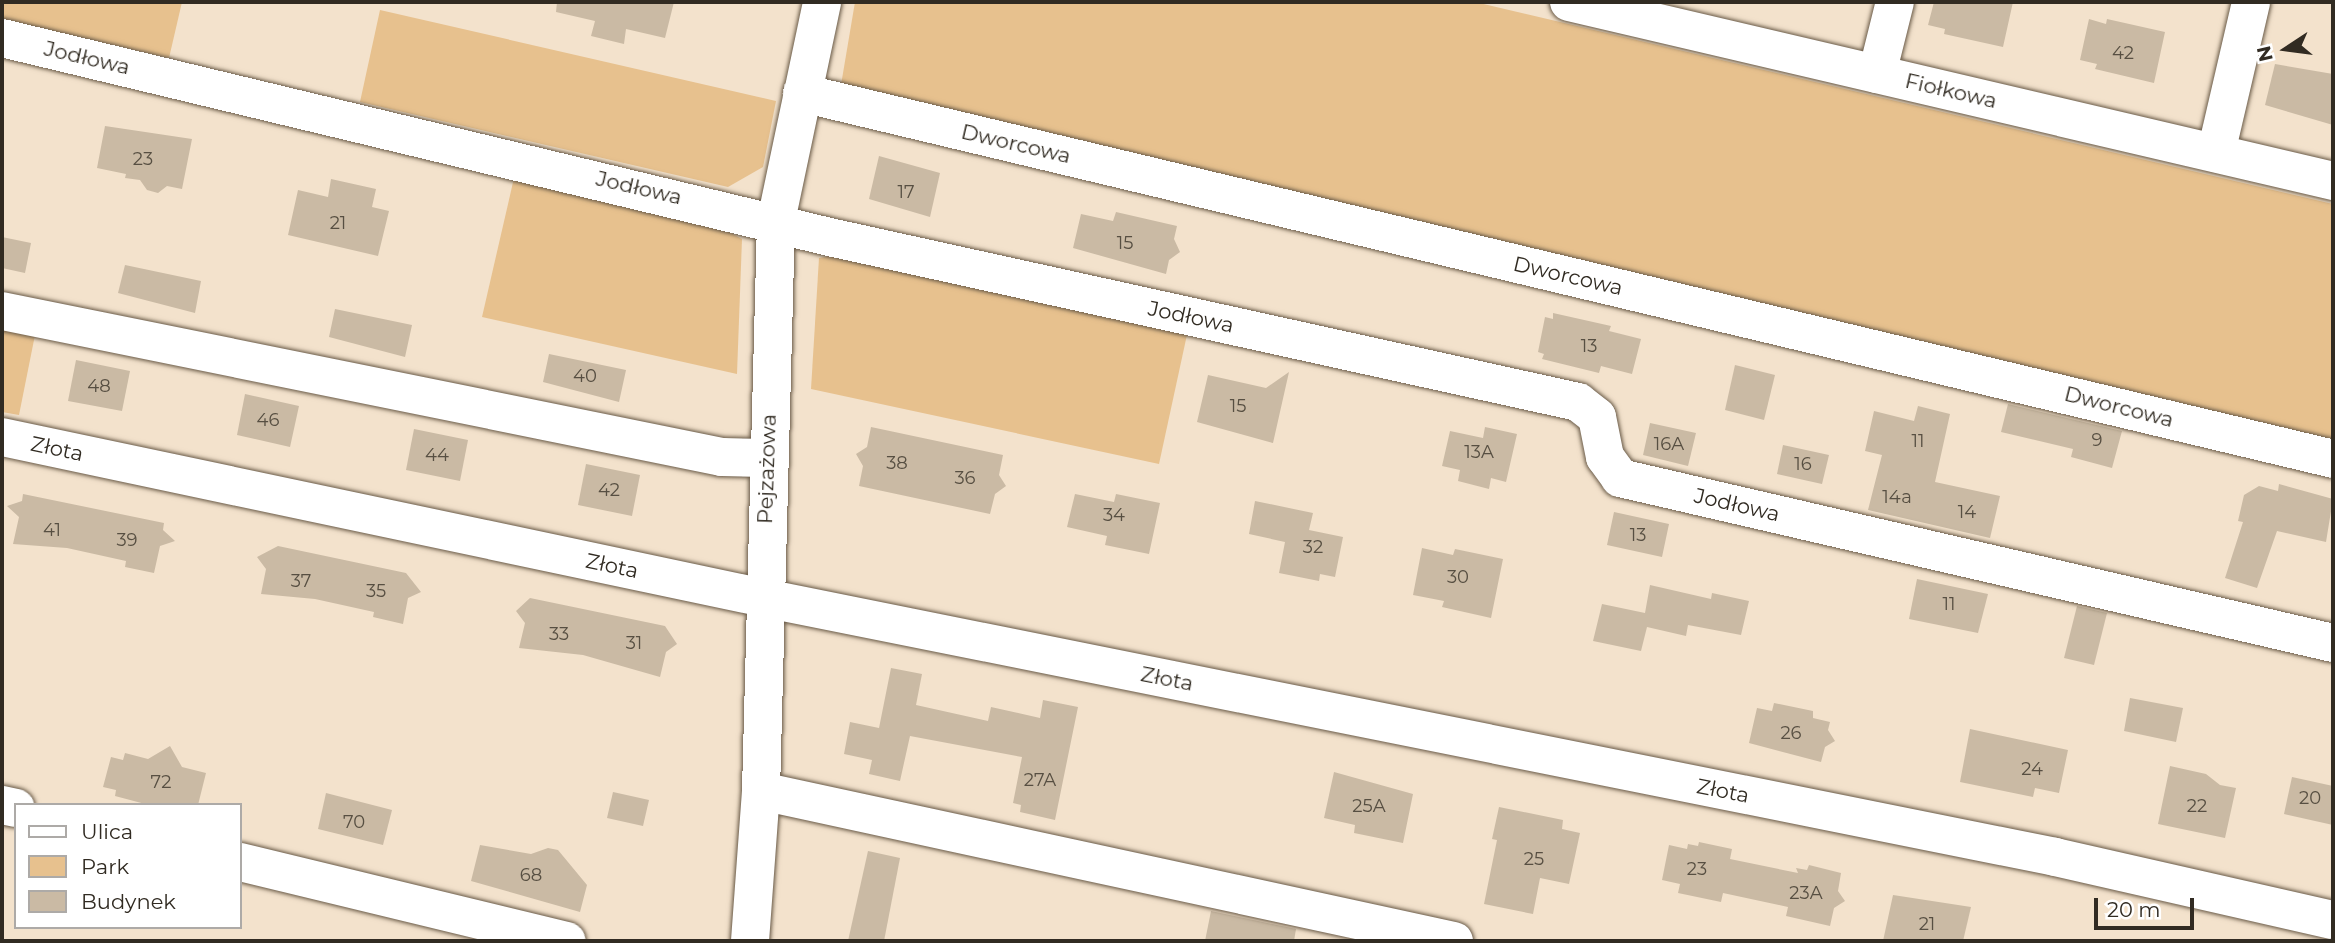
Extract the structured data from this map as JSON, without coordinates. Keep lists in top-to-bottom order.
{
  "streets": {
    "street": [
      "Jodłowa",
      "Fiołkowa",
      "Dworcowa",
      "Złota",
      "Pejzażowa"
    ]
  },
  "crossings": [
    ["Jodłowa", "Pejzażowa"],
    ["Dworcowa", "Pejzażowa"],
    ["Złota", "Pejzażowa"]
  ],
  "house_numbers": [
    "42",
    "23",
    "17",
    "21",
    "15",
    "13",
    "40",
    "48",
    "15",
    "46",
    "9",
    "11",
    "16A",
    "13A",
    "44",
    "38",
    "16",
    "36",
    "42",
    "14a",
    "14",
    "34",
    "41",
    "13",
    "39",
    "32",
    "30",
    "37",
    "35",
    "11",
    "33",
    "31",
    "26",
    "24",
    "27A",
    "72",
    "20",
    "25A",
    "22",
    "70",
    "25",
    "23",
    "68",
    "23A",
    "21"
  ],
  "legend": ["Ulica", "Park", "Budynek"],
  "scale_bar": "20 m",
  "north": "left"
}
